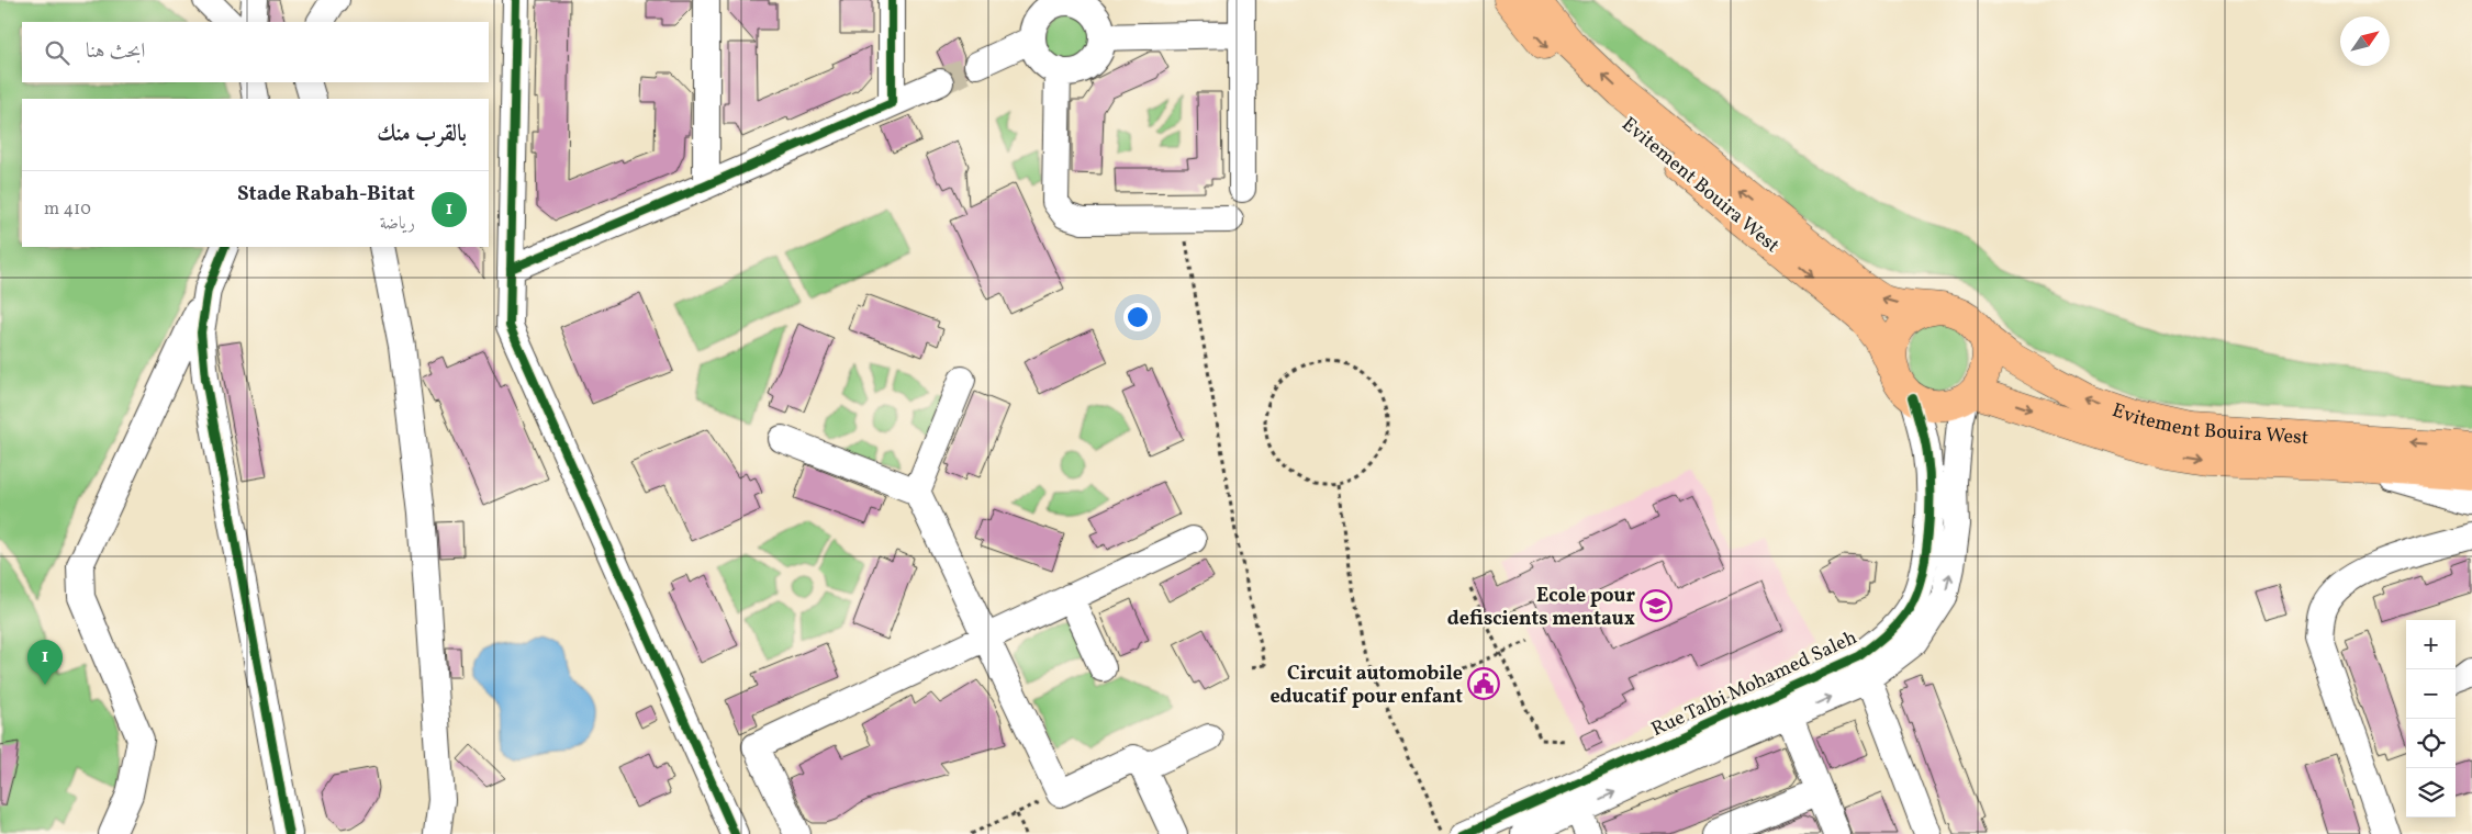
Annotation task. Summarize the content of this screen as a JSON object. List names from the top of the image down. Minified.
{"streets":{"highway":["Evitement Bouira West"],"street":["Rue Talbi Mohamed Saleh"]},"crossings":[["Evitement Bouira West","Rue Talbi Mohamed Saleh"]],"one_way":["Rue Talbi Mohamed Saleh"],"places":{"school or university":["Ecole pour defiscients mentaux"],"public building":["Circuit automobile educatif pour enfant"]},"north":"top right","page":{"search":"ابحث هنا","heading":"بالقرب منك","list":[{"mark":"1","name":"Stade Rabah-Bitat","note":"رياضة","value":"410 m"}],"map_buttons":["+","−"],"pins":"1"}}
